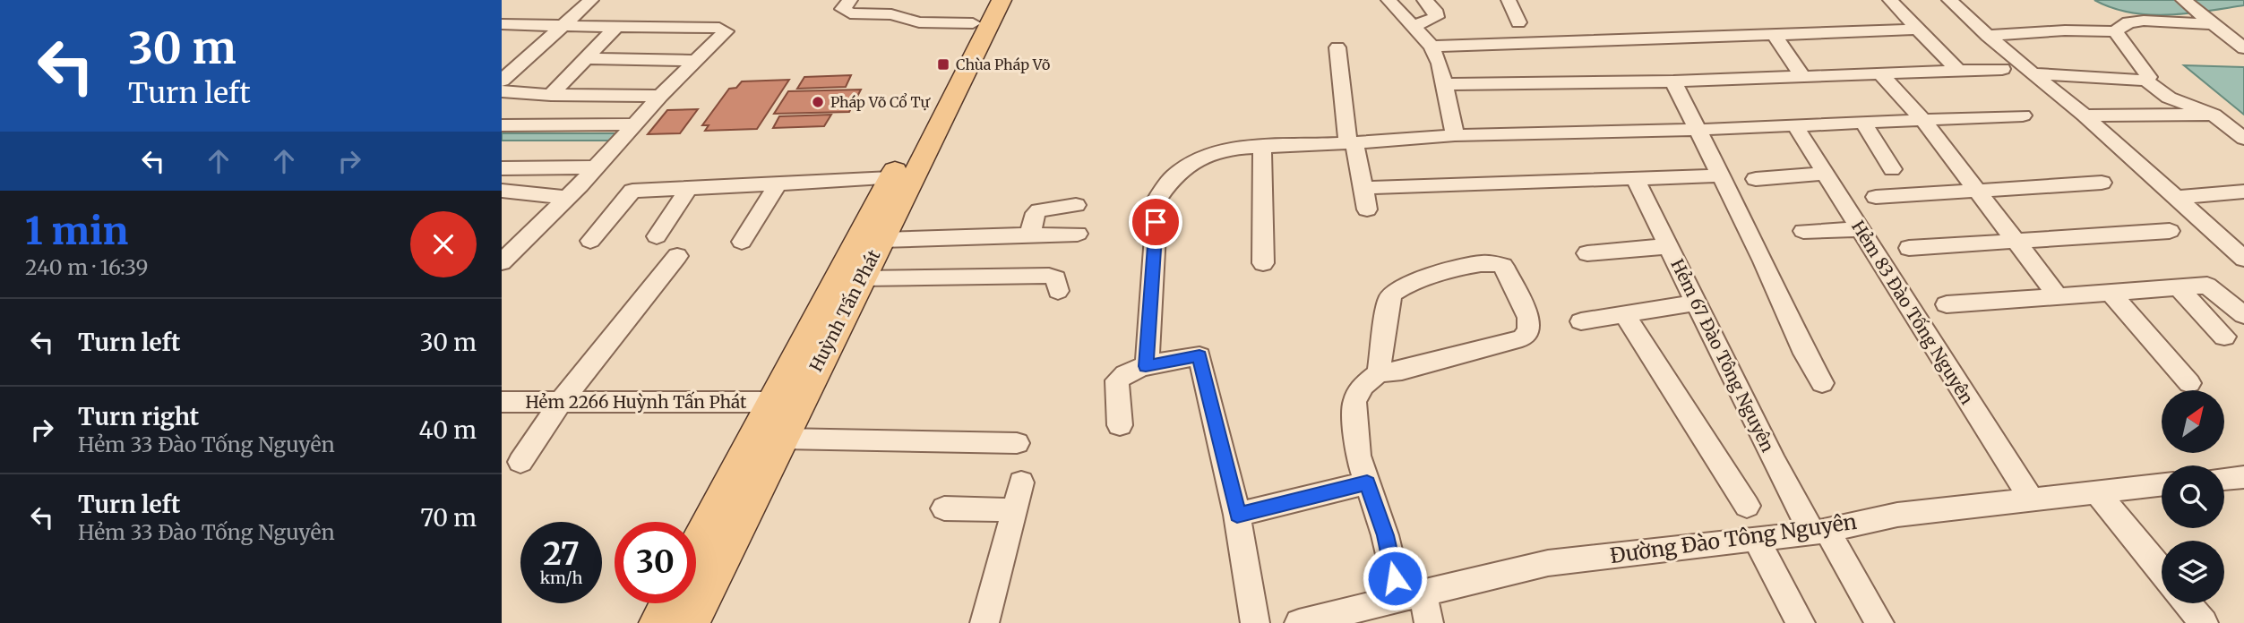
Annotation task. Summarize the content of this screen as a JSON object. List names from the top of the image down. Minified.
{"streets":{"main road":["Huỳnh Tấn Phát"],"street":["Hẻm 83 Đào Tống Nguyên","Hẻm 67 Đào Tông Nguyên","Hẻm 2266 Huỳnh Tấn Phát","Đường Đào Tông Nguyên"]},"crossings":[["Huỳnh Tấn Phát","Hẻm 2266 Huỳnh Tấn Phát"],["Hẻm 83 Đào Tống Nguyên","Đường Đào Tông Nguyên"],["Hẻm 67 Đào Tông Nguyên","Đường Đào Tông Nguyên"]],"places":{"transit":["Chùa Pháp Võ"],"other":["Pháp Võ Cổ Tự"]},"north":"top right","page":{"turn":["30 m","Turn left"],"heading":["1 min","240 m · 16:39"],"list":[{"name":"Turn left","value":"30 m"},{"name":"Turn right","note":"Hẻm 33 Đào Tống Nguyên","value":"40 m"},{"name":"Turn left","note":"Hẻm 33 Đào Tống Nguyên","value":"70 m"}],"speed":"27 km/h","limit":"30"}}
